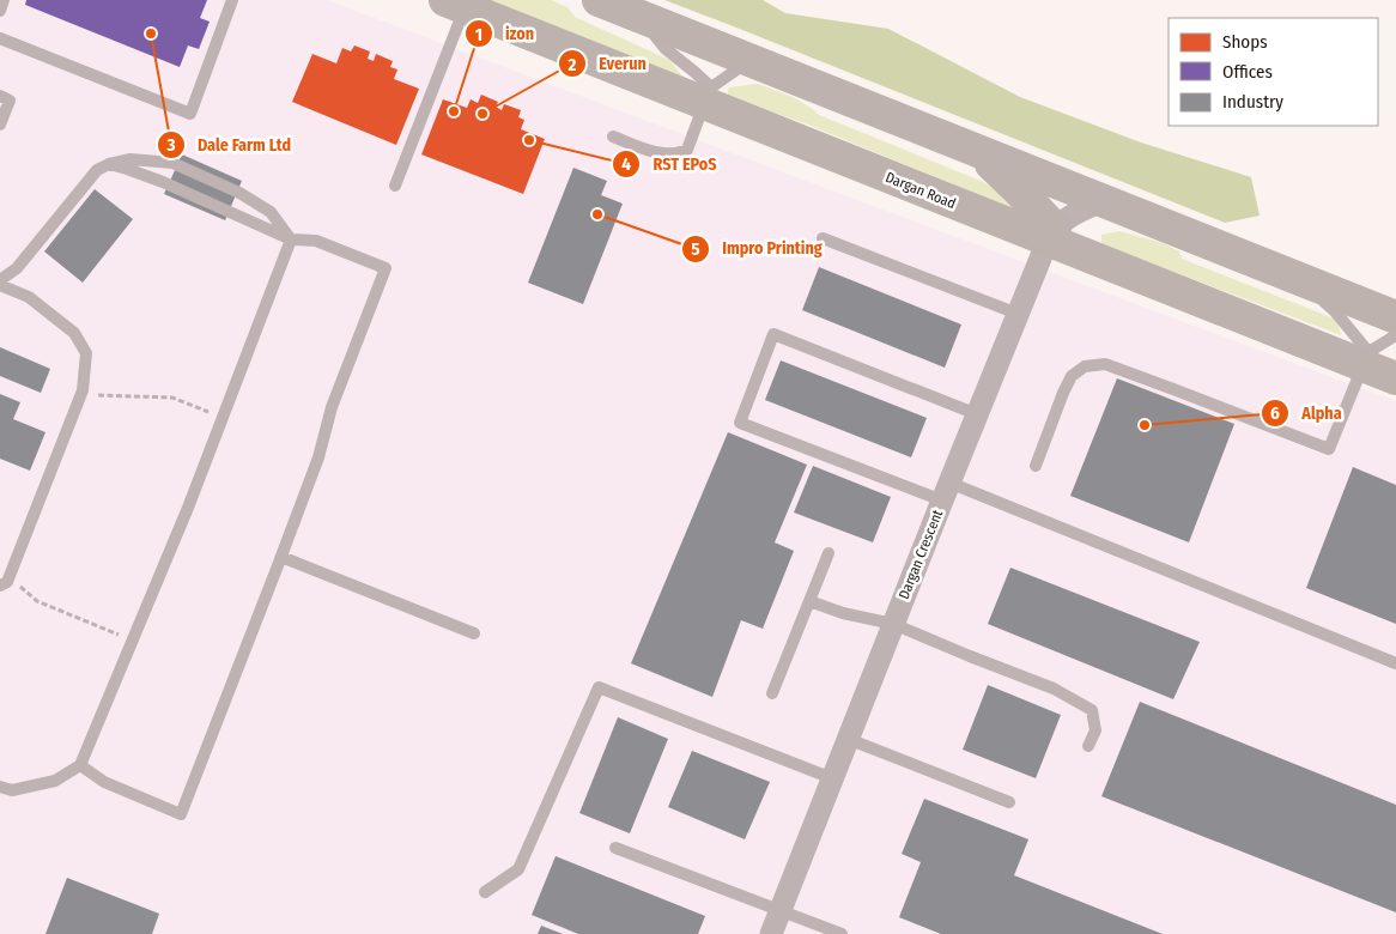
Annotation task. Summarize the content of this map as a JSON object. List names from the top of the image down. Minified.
{"streets":{"street":["Dargan Road","Dargan Crescent"]},"crossings":[["Dargan Road","Dargan Crescent"]],"places":["Dale Farm Ltd","izon","Everun","RST EPoS","Impro Printing","Alpha"],"legend":["Shops","Offices","Industry"]}
